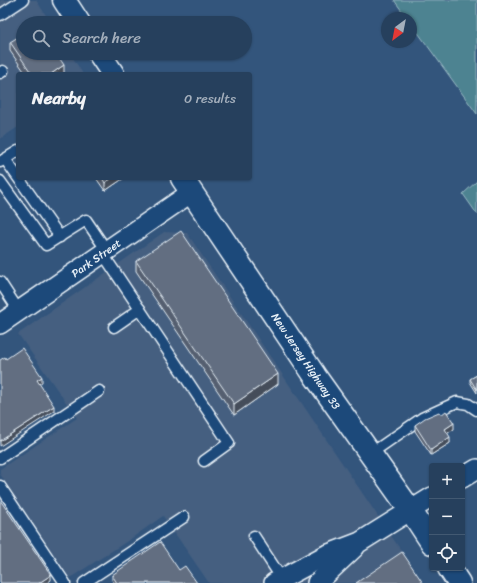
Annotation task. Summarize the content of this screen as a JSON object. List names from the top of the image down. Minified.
{"streets":{"main road":["New Jersey Highway 33"],"street":["Park Street"]},"crossings":[["Park Street","New Jersey Highway 33"]],"north":"bottom left","page":{"search":"Search here","heading":["Nearby","0 results"],"map_buttons":["+","−"]}}
